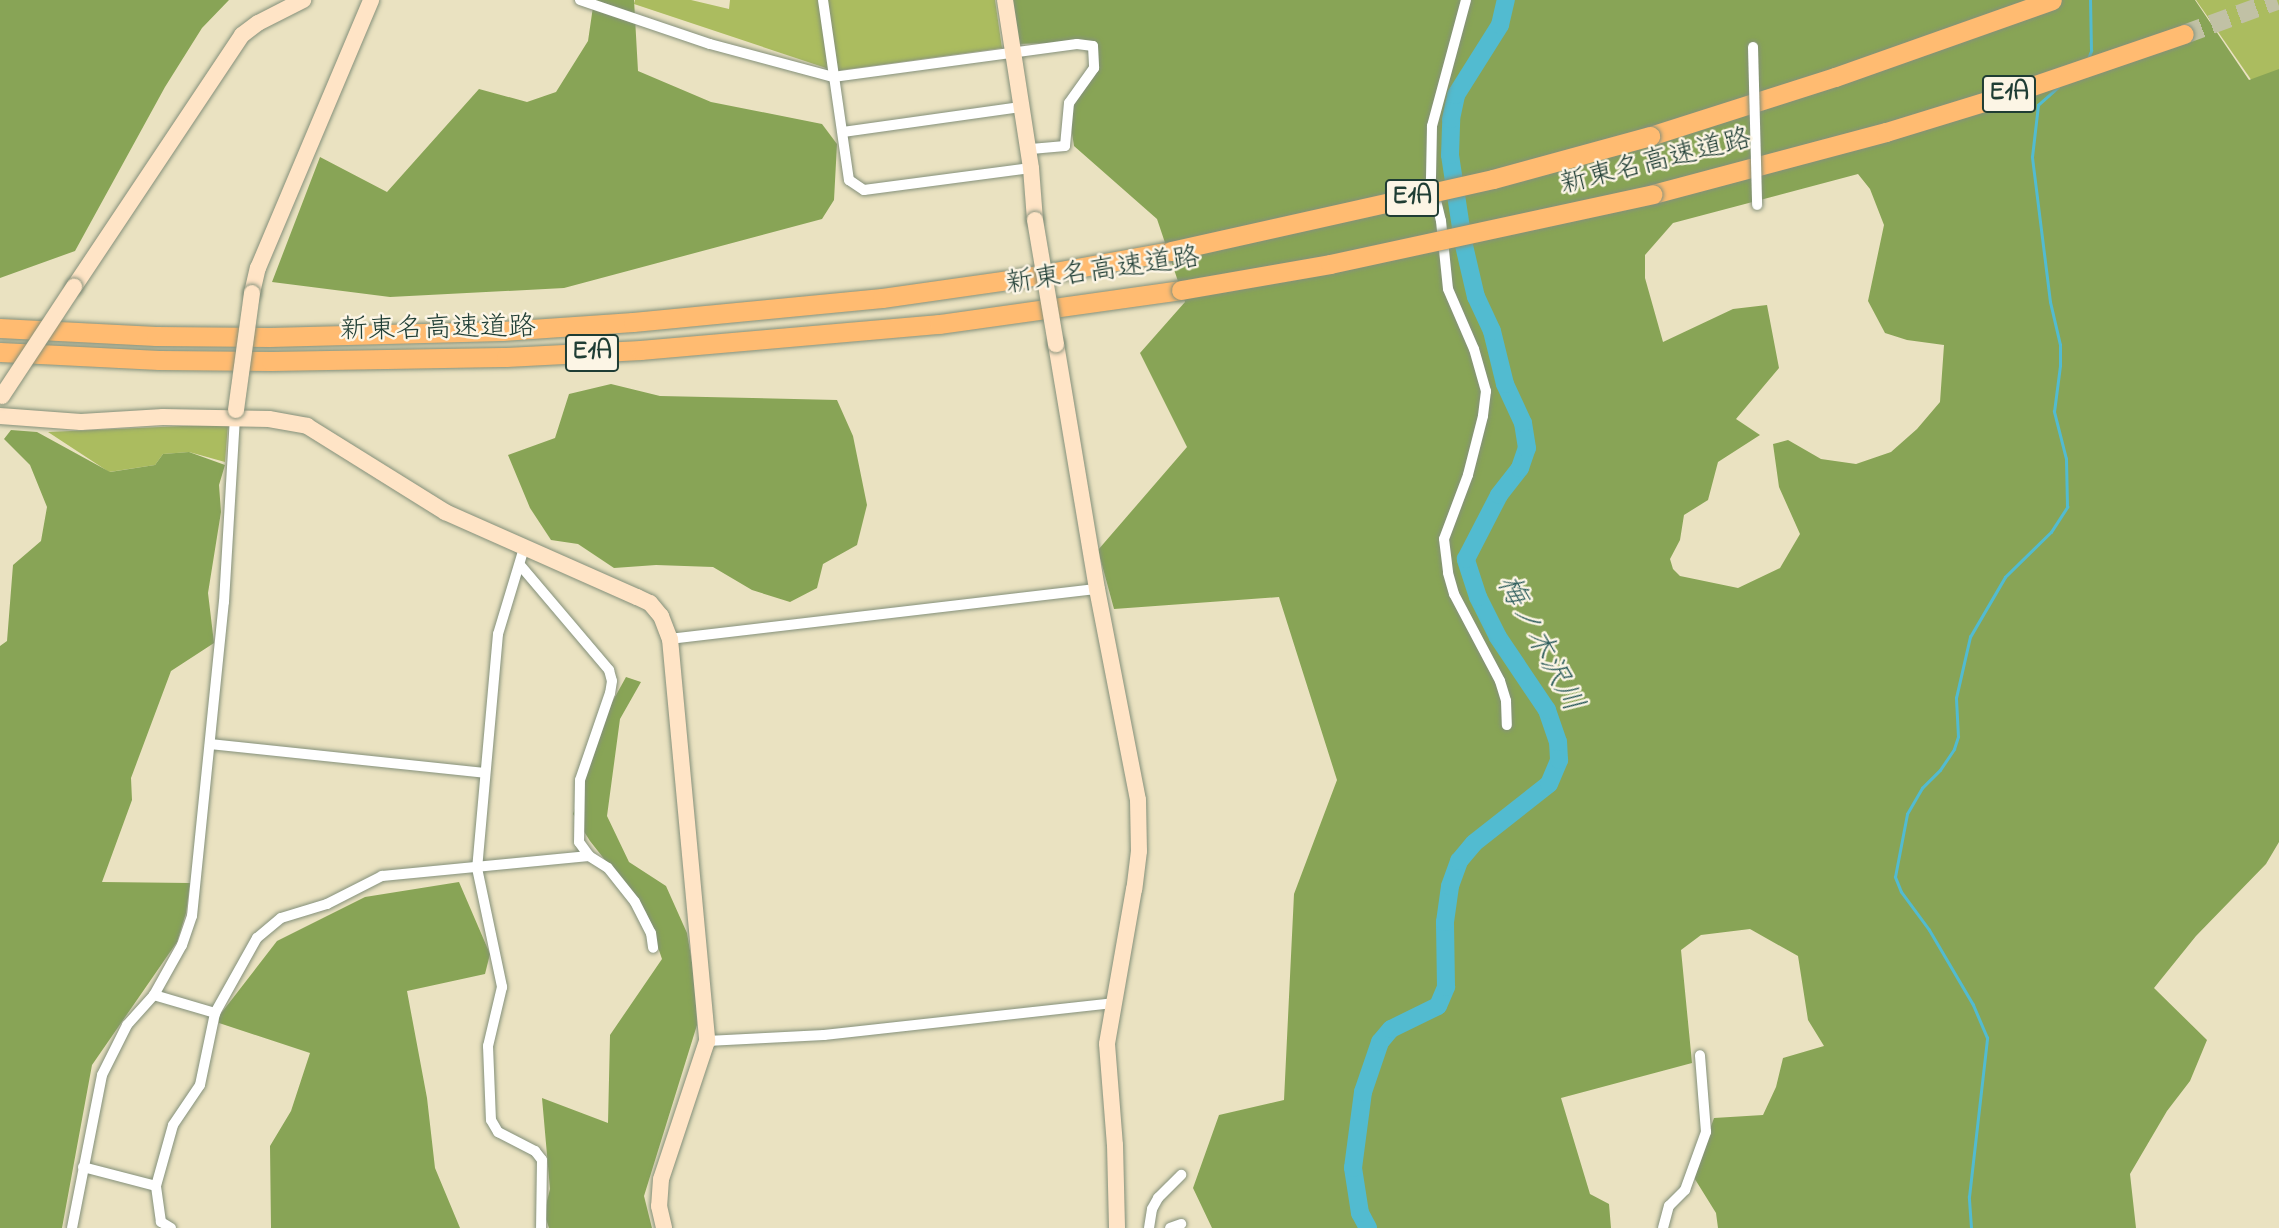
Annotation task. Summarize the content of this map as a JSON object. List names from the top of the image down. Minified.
{"streets":{"highway":["E1A","新東名高速道路"]},"water":["梅ノ木沢川"]}
